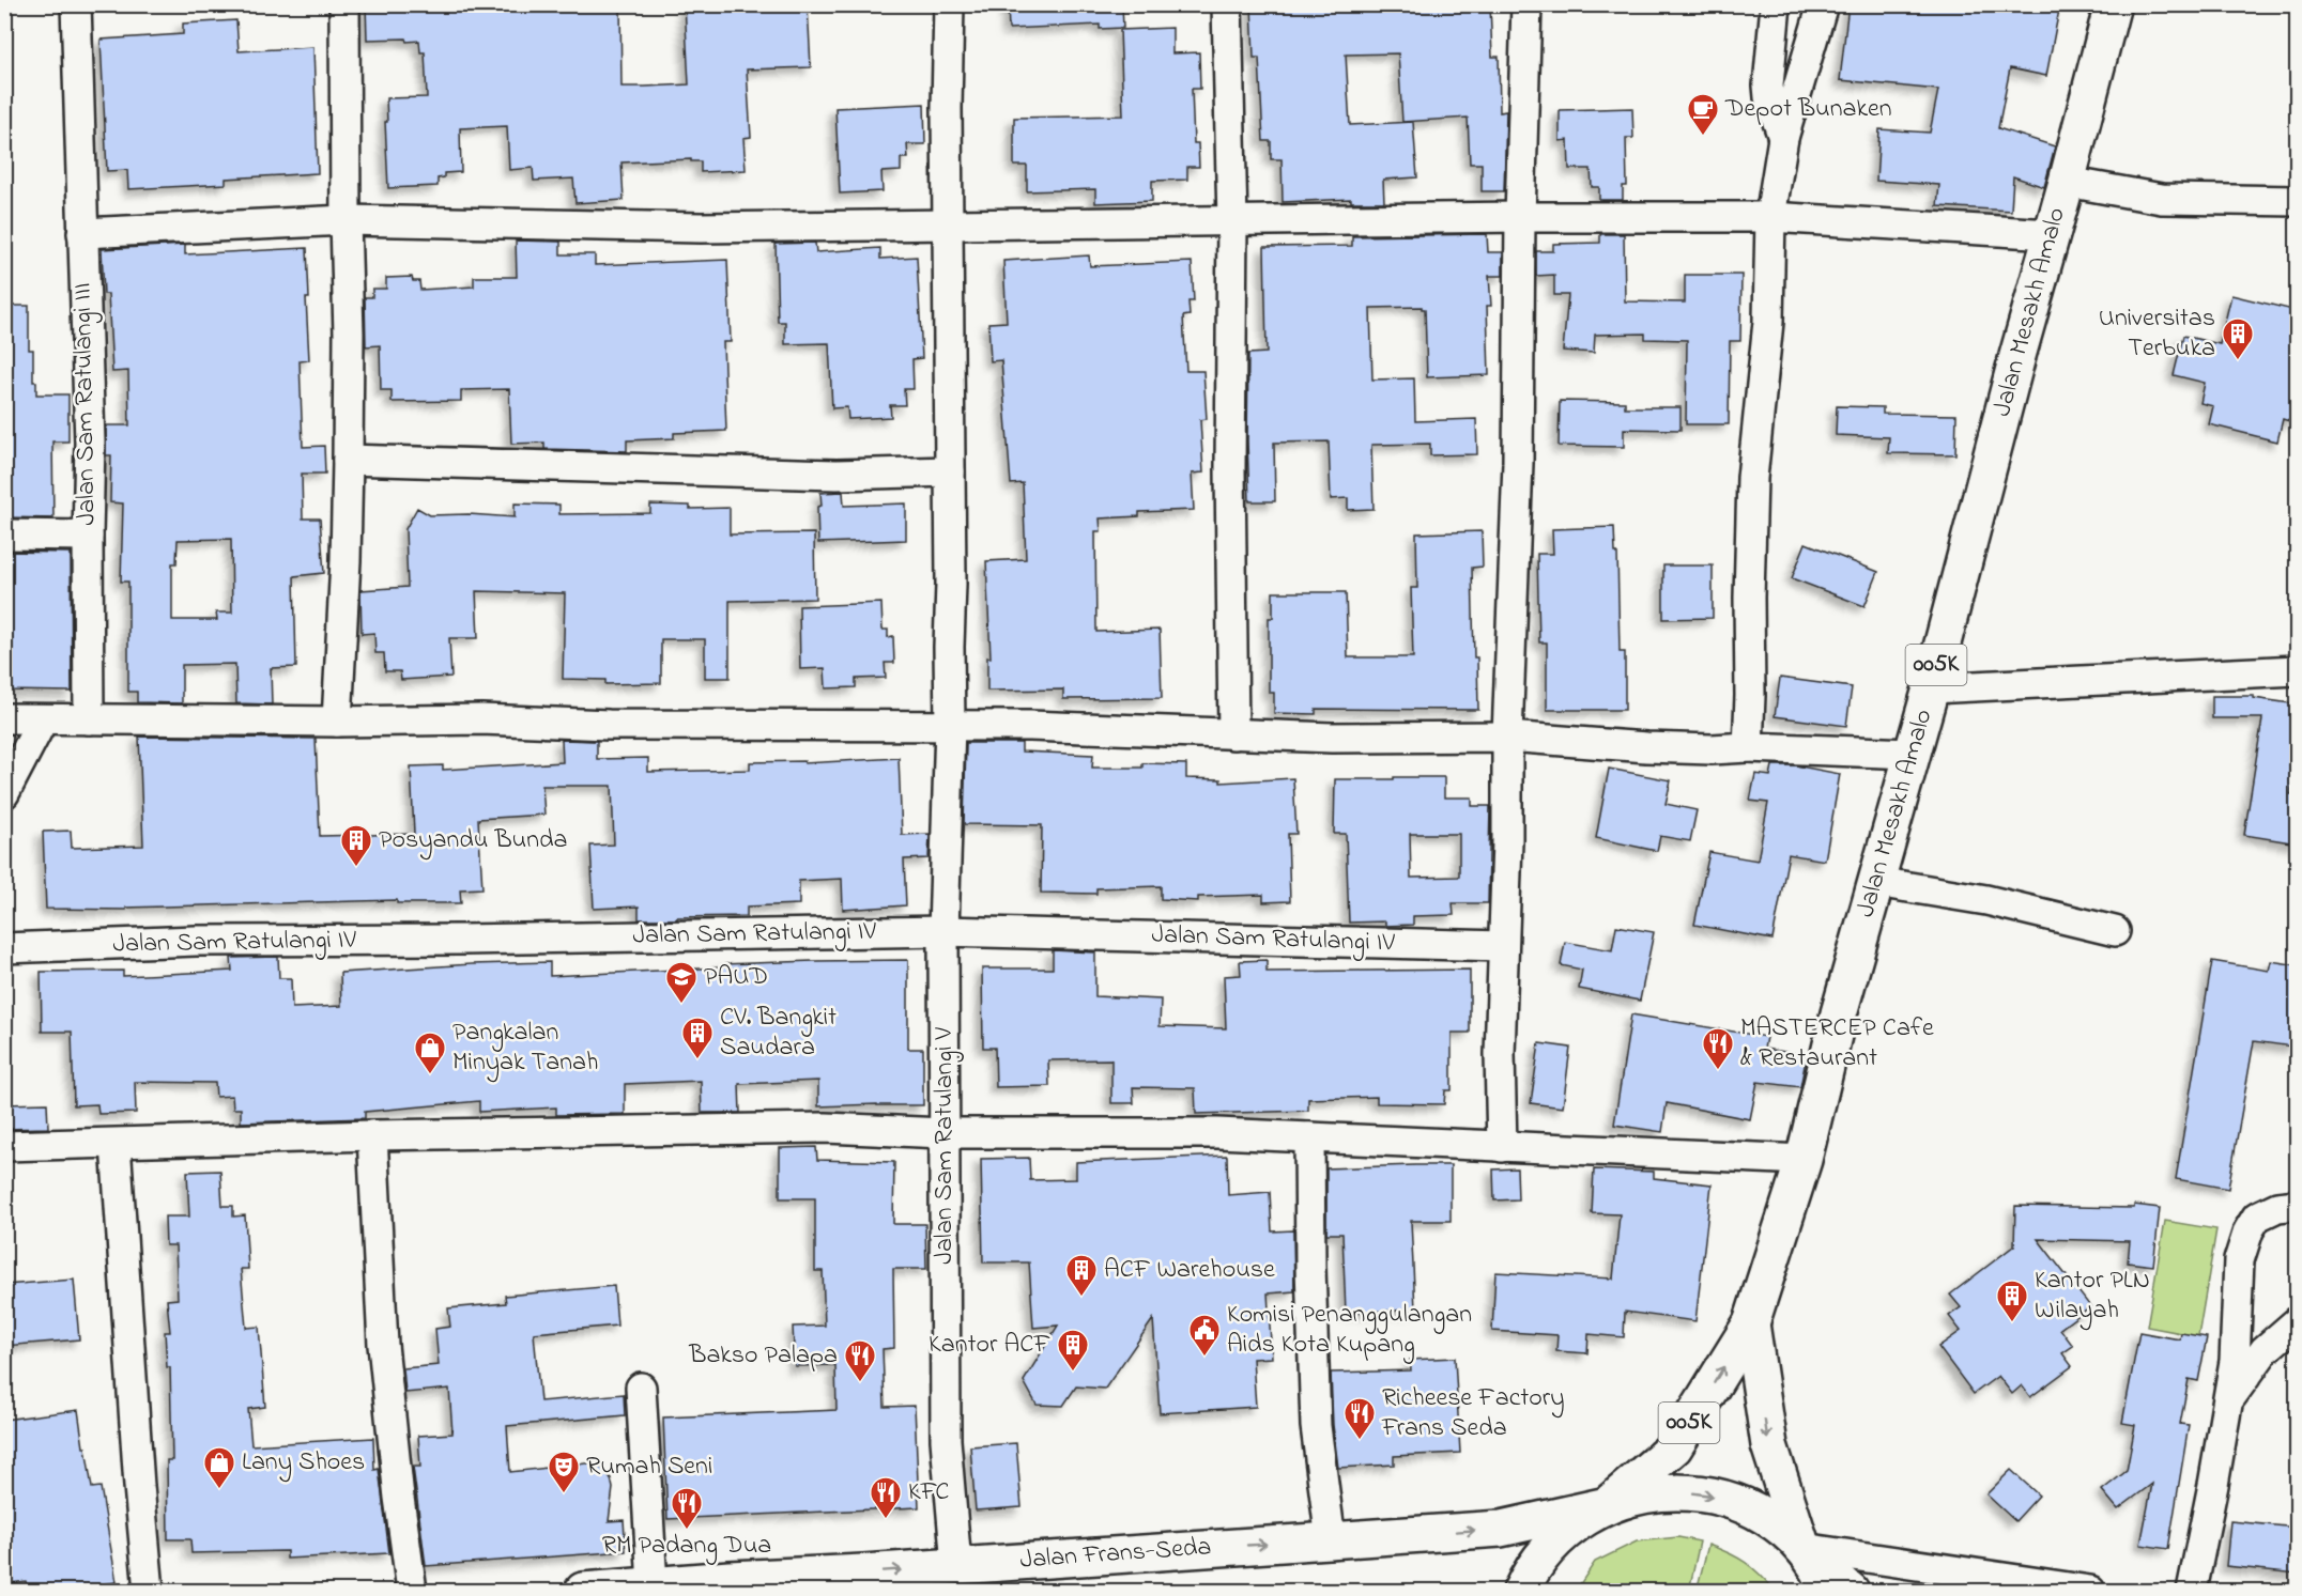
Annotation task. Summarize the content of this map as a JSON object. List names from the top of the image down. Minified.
{"streets":{"main road":["Jalan Mesakh Amalo","005K","Jalan Frans-Seda"],"street":["Jalan Sam Ratulangi III","Jalan Sam Ratulangi IV","Jalan Sam Ratulangi V"]},"crossings":[["Jalan Mesakh Amalo","Jalan Frans-Seda"],["Jalan Sam Ratulangi IV","Jalan Sam Ratulangi V"],["Jalan Sam Ratulangi V","Jalan Frans-Seda"]],"one_way":["Jalan Frans-Seda"],"places":{"cafe":["Depot Bunaken"],"building":["Universitas Terbuka","Posyandu Bunda","CV. Bangkit Saudara","ACF Warehouse","Kantor PLN Wilayah","Kantor ACF"],"school or university":["PAUD"],"restaurant":["MASTERCEP Cafe & Restaurant","Bakso Palapa","Richeese Factory Frans Seda","KFC","RM Padang Dua"],"shop":["Pangkalan Minyak Tanah","Lany Shoes"],"public building":["Komisi Penanggulangan Aids Kota Kupang"],"theatre":["Rumah Seni"]}}
